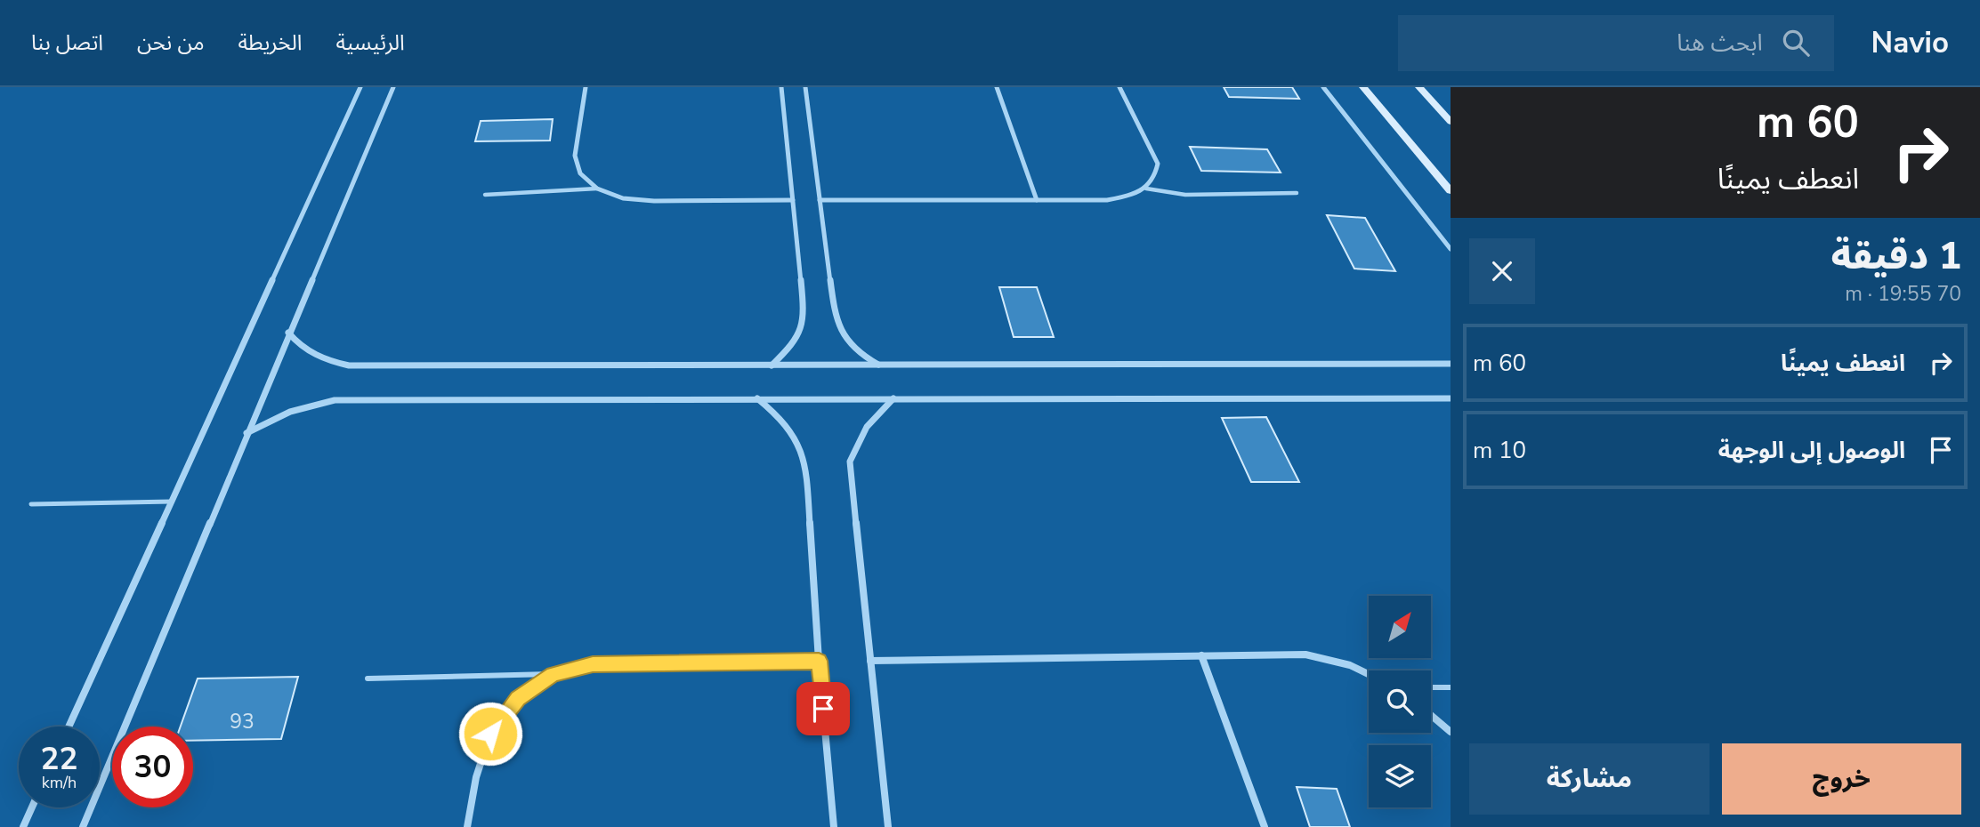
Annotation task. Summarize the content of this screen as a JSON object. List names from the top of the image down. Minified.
{"house_numbers":["93"],"north":"top right","page":{"header":"Navio","search":"ابحث هنا","nav":["الرئيسية","الخريطة","من نحن","اتصل بنا"],"turn":["60 m","انعطف يمينًا"],"heading":["1 دقيقة","70 m · 19:55"],"list":[{"name":"انعطف يمينًا","value":"60 m"},{"name":"الوصول إلى الوجهة","value":"10 m"}],"speed":"22 km/h","limit":"30","buttons":["خروج","مشاركة"]}}
